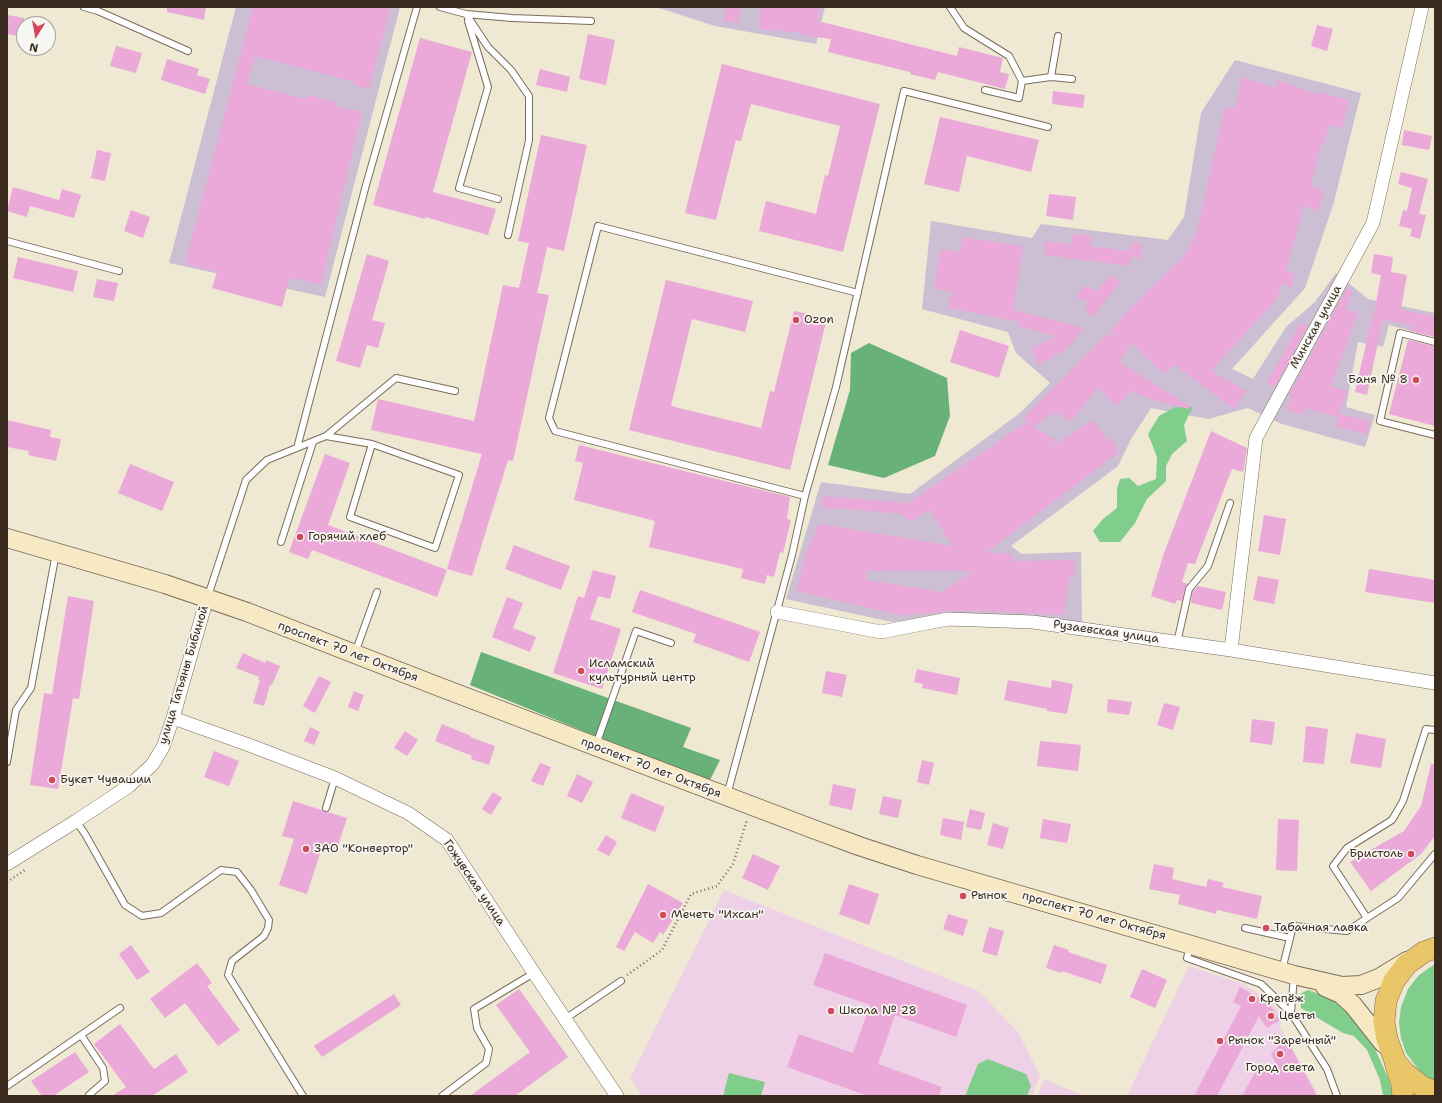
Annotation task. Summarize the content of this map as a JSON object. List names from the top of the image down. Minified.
{"streets":{"main road":["проспект 70 лет Октября"],"street":["Минская улица","Рузаевская улица","улица Татьяны Бибиной","Гожувская улица"]},"crossings":[["Минская улица","Рузаевская улица"],["проспект 70 лет Октября","улица Татьяны Бибиной"],["улица Татьяны Бибиной","Гожувская улица"]],"places":["Ozon","Баня № 8","Горячий хлеб","Исламский культурный центр","Букет Чувашии","ЗАО \"Конвертор\"","Бристоль","Рынок","Мечеть \"Ихсан\"","Табачная лавка","Крепёж","Школа № 28","Цветы","Рынок \"Заречный\"","Город света"],"north":"bottom"}
